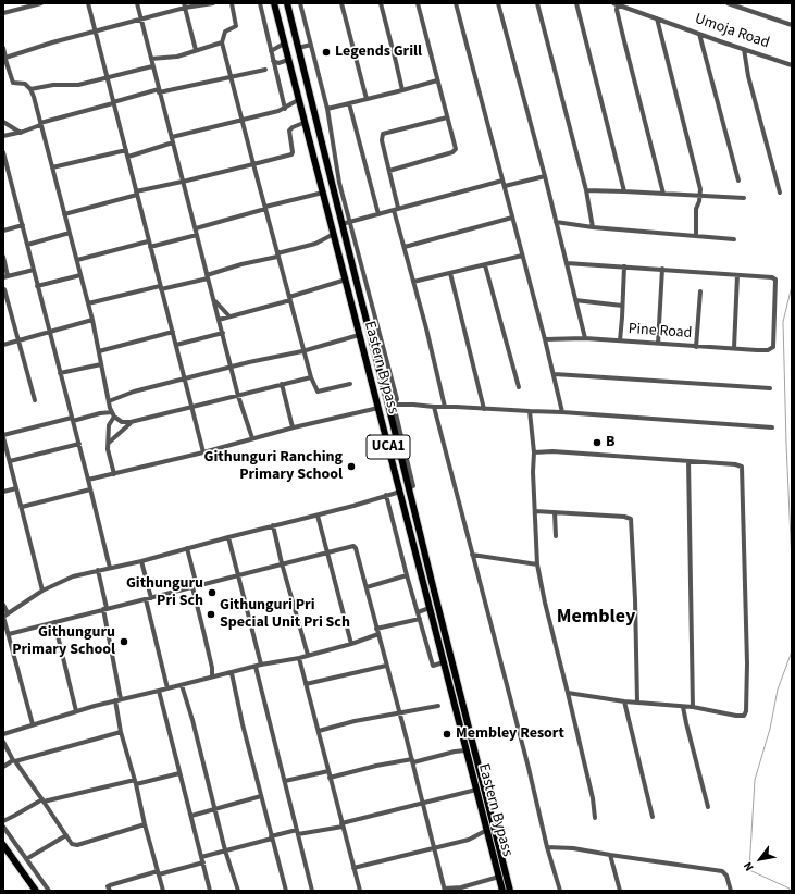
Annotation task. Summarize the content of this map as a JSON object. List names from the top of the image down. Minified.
{"streets":{"main road":["Eastern Bypass","UCA1"],"street":["Umoja Road","Pine Road"]},"districts":["Membley"],"places":["Legends Grill","B","Githunguri Ranching Primary School","Githunguru Pri Sch","Githunguri Pri Special Unit Pri Sch","Githunguru Primary School","Membley Resort"],"north":"bottom left"}
